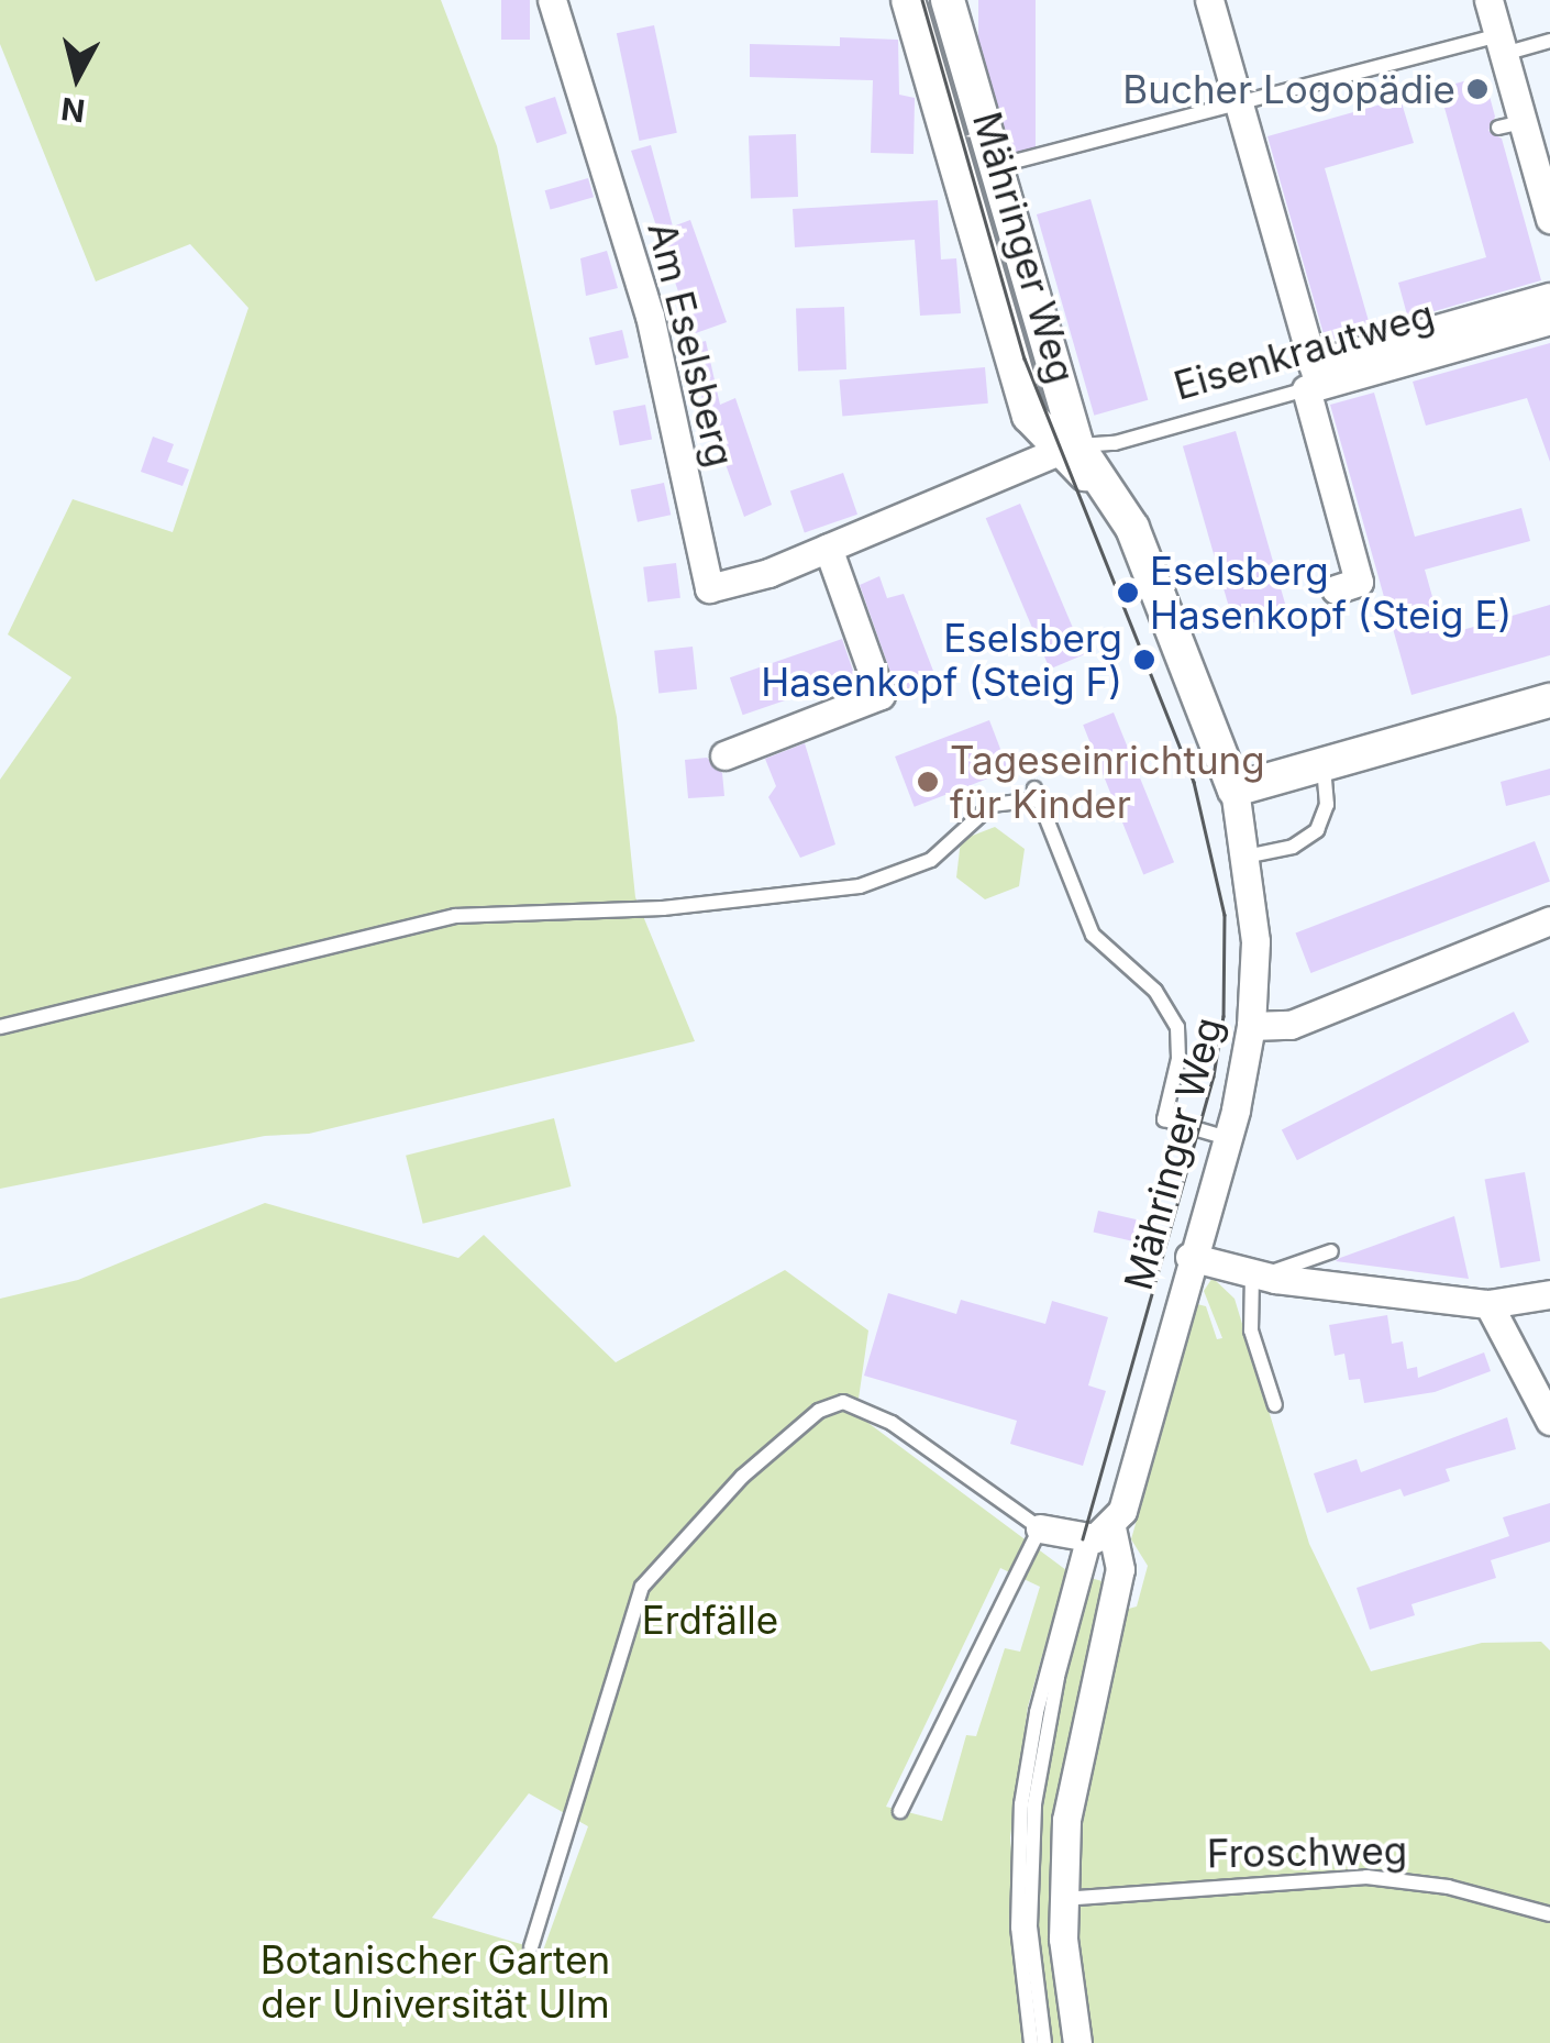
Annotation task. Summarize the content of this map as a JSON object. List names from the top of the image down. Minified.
{"streets":{"street":["Mähringer Weg","Am Eselsberg","Eisenkrautweg"],"lane":["Froschweg"]},"crossings":[["Mähringer Weg","Am Eselsberg"],["Mähringer Weg","Eisenkrautweg"],["Am Eselsberg","Eisenkrautweg"]],"parks":["Erdfälle","Botanischer Garten der Universität Ulm"],"places":["Bucher Logopädie","Eselsberg Hasenkopf (Steig E)","Eselsberg Hasenkopf (Steig F)","Tageseinrichtung für Kinder"],"north":"bottom"}
